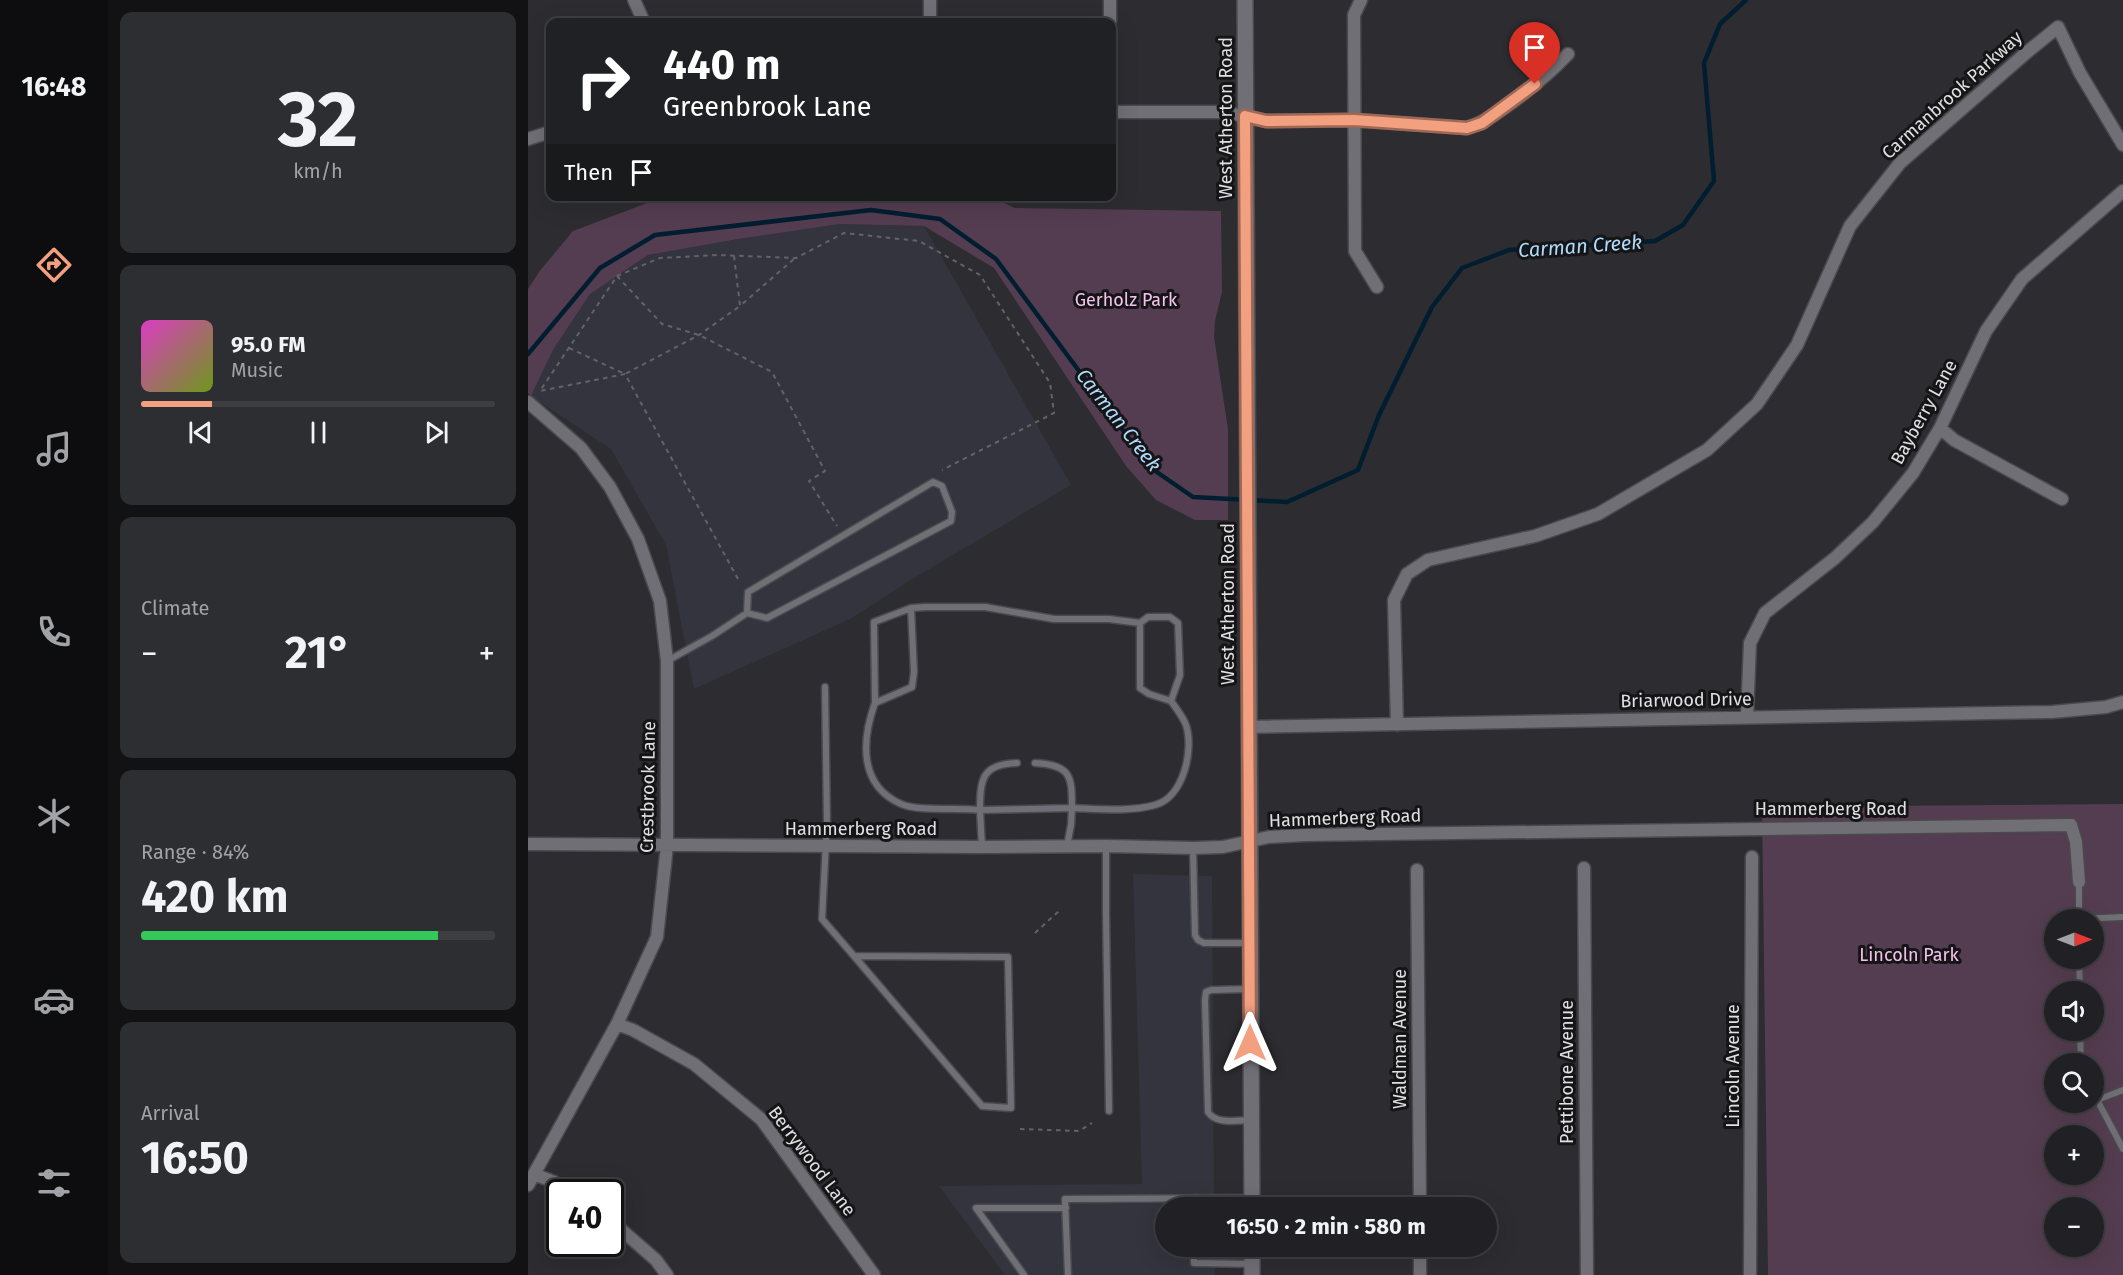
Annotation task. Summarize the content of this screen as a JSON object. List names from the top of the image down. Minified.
{"streets":{"street":["Carmanbrook Parkway","West Atherton Road","Bayberry Lane","Briarwood Drive","Crestbrook Lane","Hammerberg Road","Waldman Avenue","Lincoln Avenue","Pettibone Avenue","Berrywood Lane"]},"crossings":[["Carmanbrook Parkway","Briarwood Drive"],["West Atherton Road","Briarwood Drive"],["West Atherton Road","Hammerberg Road"],["Bayberry Lane","Briarwood Drive"],["Crestbrook Lane","Hammerberg Road"],["Crestbrook Lane","Berrywood Lane"]],"water":["Carman Creek"],"parks":["Gerholz Park","Lincoln Park"],"north":"right","page":{"tabs":"16:48","tile":[["32","km/h"],"Climate",["Range · 84%","420 km"],["Arrival","16:50"]],"turn":["440 m","Greenbrook Lane"],"then":"Then","song":["95.0 FM","Music"],"heat":["−","21°","+"],"map_buttons":["+","−"],"limit":"40","trip":"16:50 · 2 min · 580 m"}}
